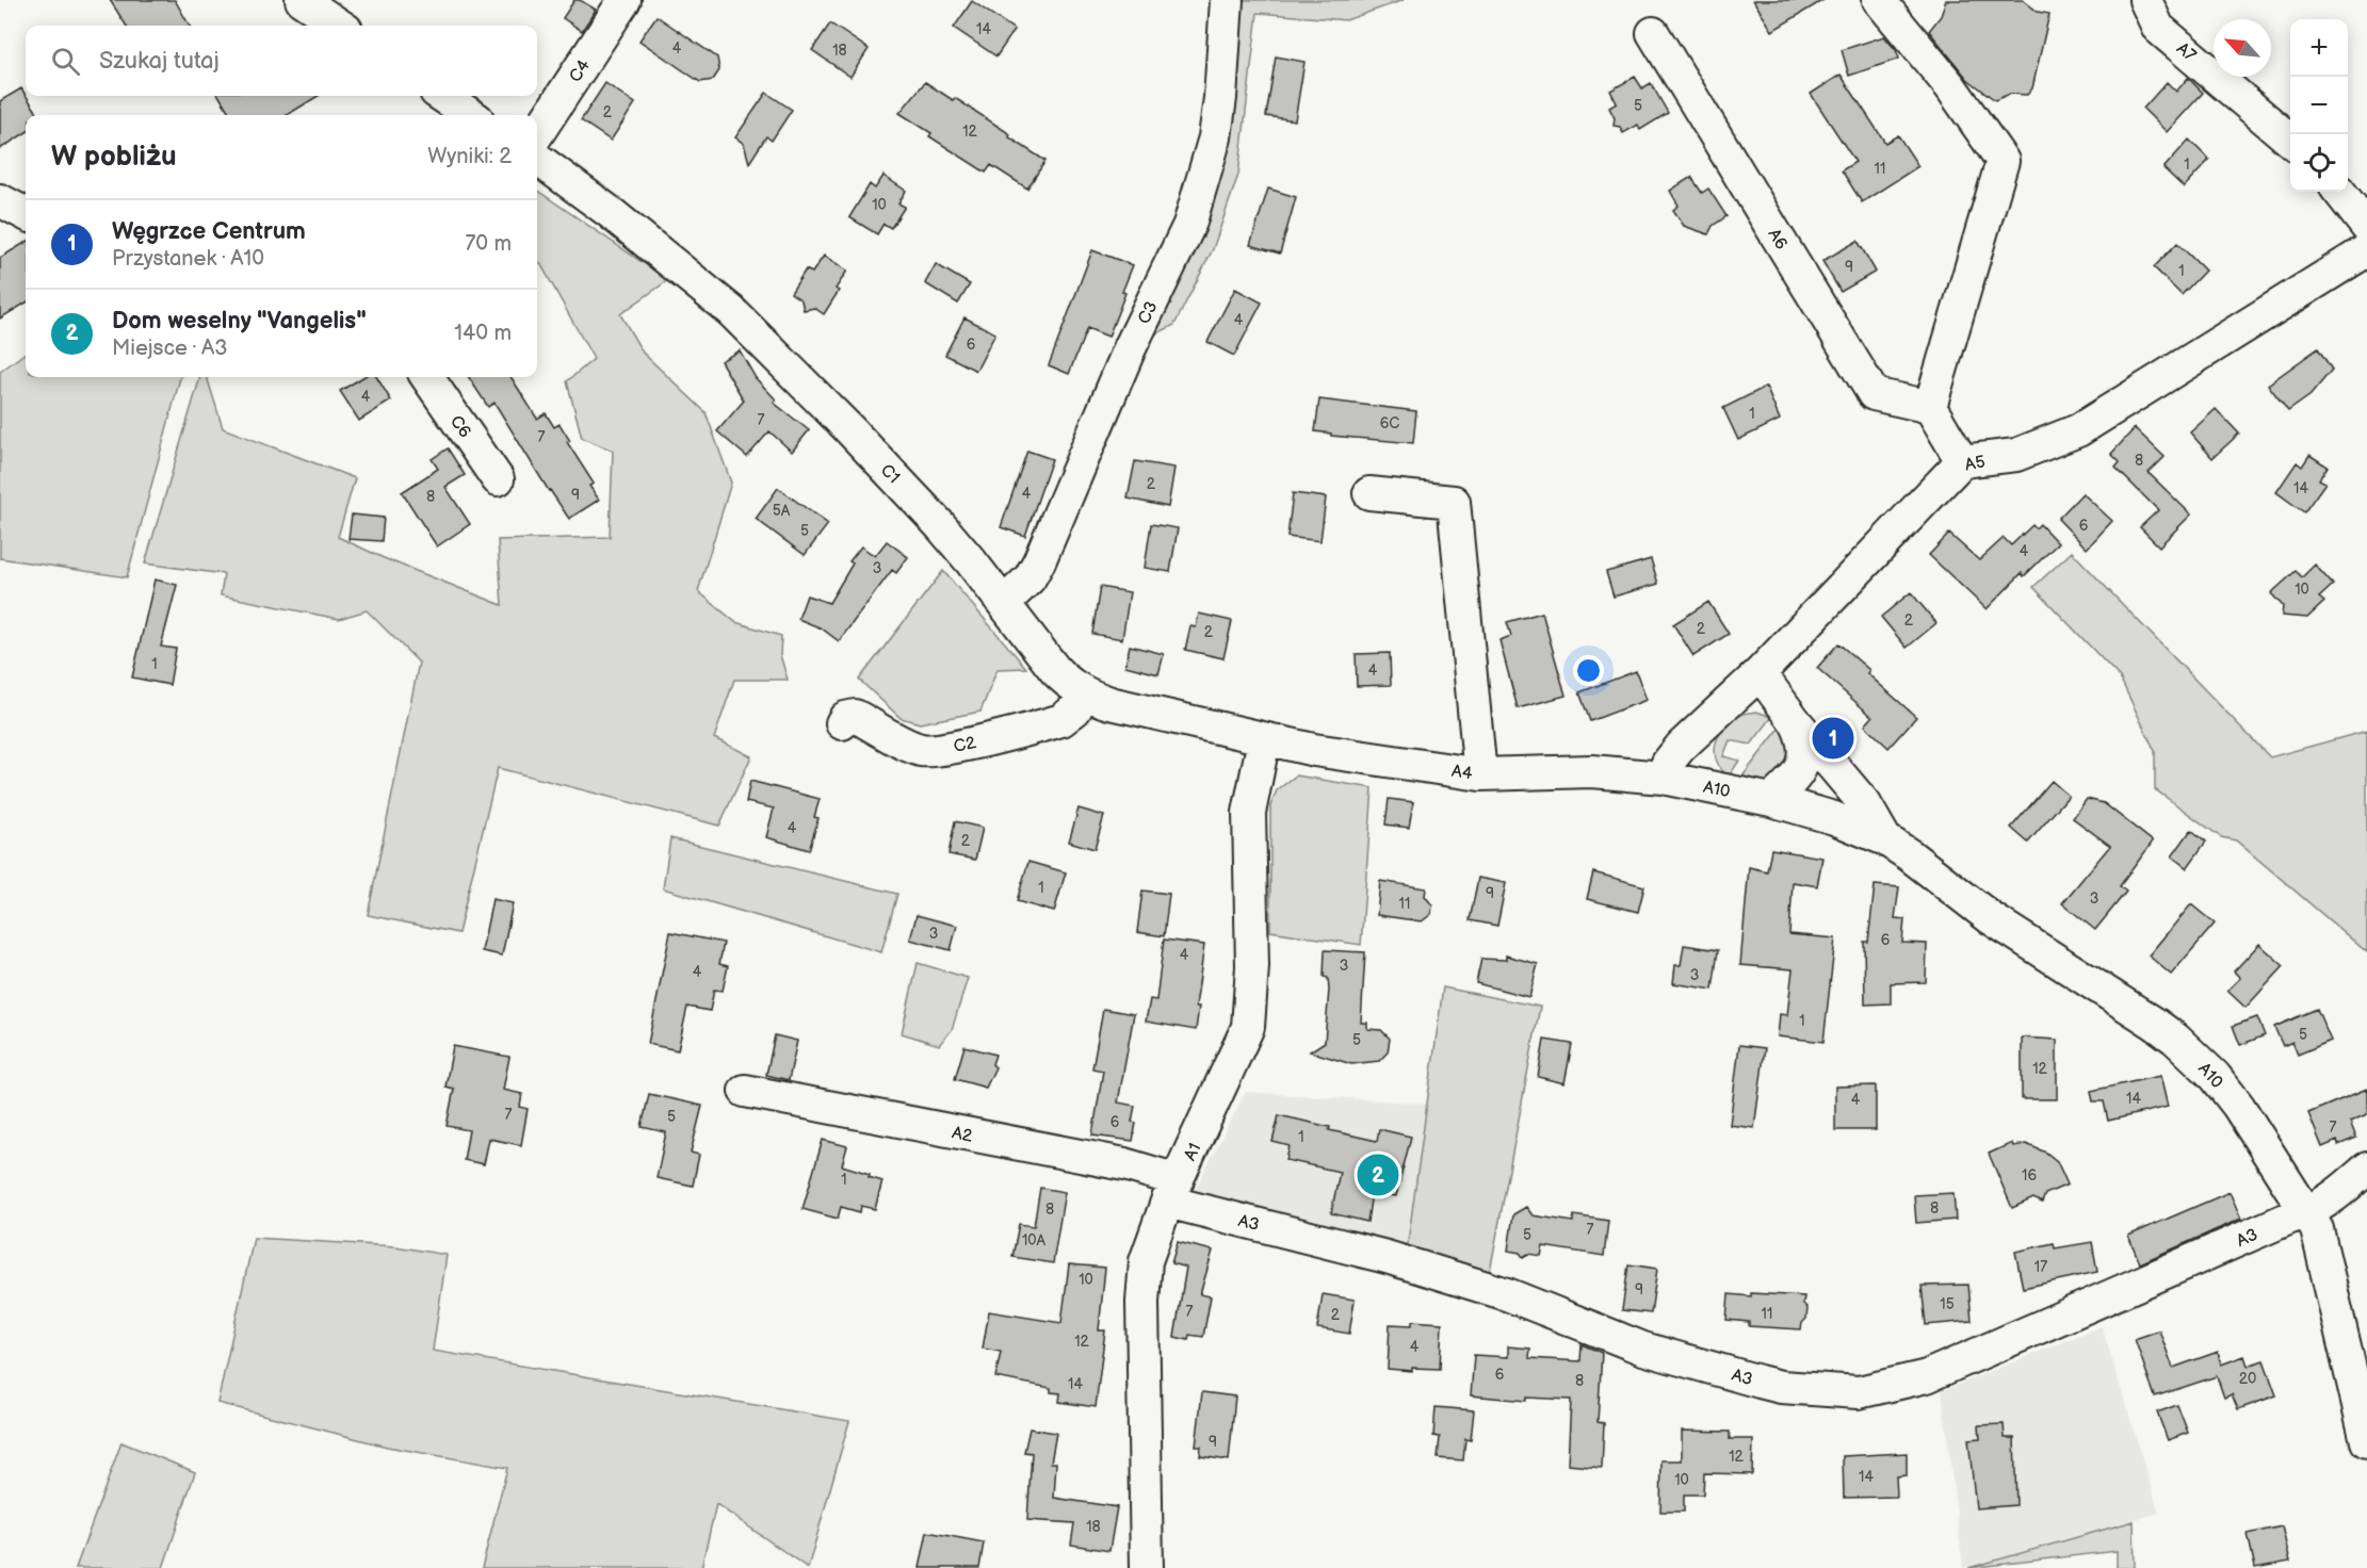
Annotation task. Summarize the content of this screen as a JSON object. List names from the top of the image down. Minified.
{"streets":{"street":["A7","C4","A6","C3","C6","A5","C1","C2","A4","A10","A2","A1","A3"]},"crossings":[["C3","C1"],["A5","A4"],["A5","A10"],["C1","C2"],["C1","A4"],["C1","A1"],["A4","A10"],["A4","A1"],["A10","A3"],["A2","A1"],["A2","A3"],["A1","A3"]],"house_numbers":["14","4","18","5","2","12","1","11","10","9","1","4","6","4","1","7","6C","7","8","2","14","4","9","8","5A","6","5","4","3","10","2","2","2","1","4","4","2","1","9","3","11","3","6","4","3","4","3","1","5","5","12","14","4","7","5","6","7","1","16","1","8","8","7","5","10A","17","10","9","15","7","11","2","12","4","6","20","8","14","9","12","14","10","18"],"north":"top left","page":{"map_buttons":["+","−"],"search":"Szukaj tutaj","heading":["W pobliżu","Wyniki: 2"],"list":[{"mark":"1","name":"Węgrzce Centrum","note":"Przystanek · A10","value":"70 m"},{"mark":"2","name":"Dom weselny \"Vangelis\"","note":"Miejsce · A3","value":"140 m"}],"pins":["1","2"]}}
